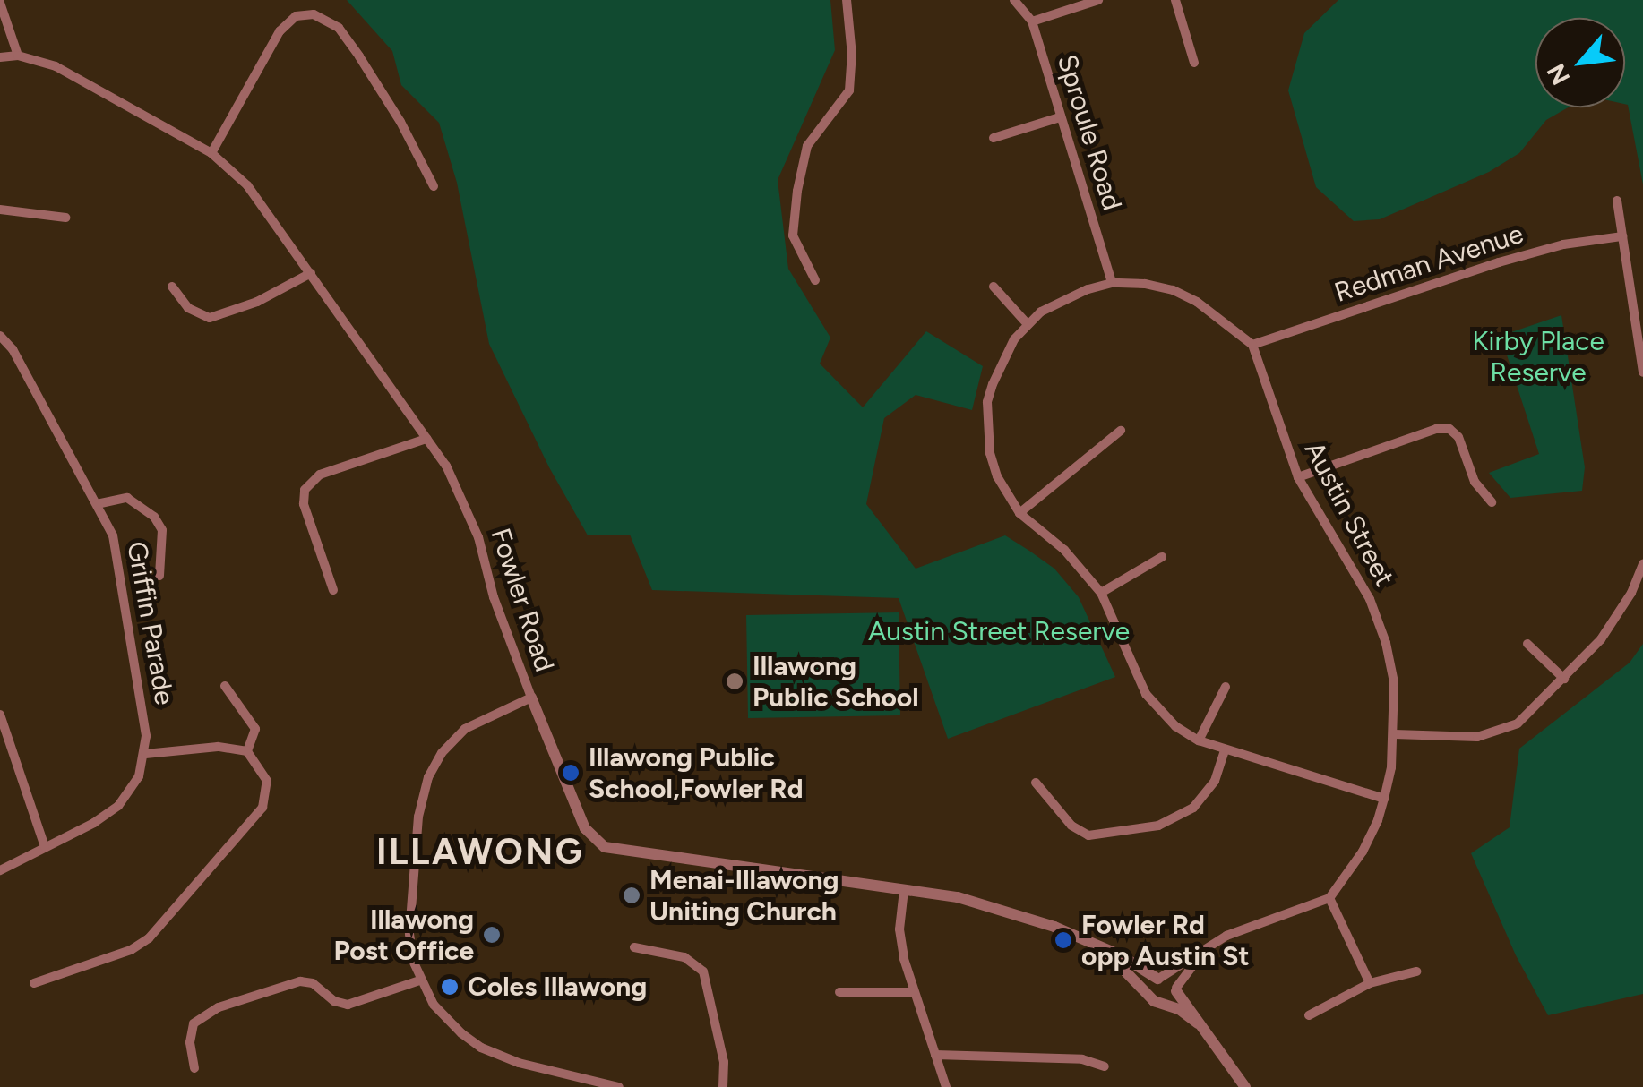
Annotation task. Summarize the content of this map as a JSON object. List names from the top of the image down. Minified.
{"streets":{"street":["Sproule Road","Redman Avenue","Austin Street","Fowler Road","Griffin Parade"]},"crossings":[["Sproule Road","Austin Street"],["Redman Avenue","Austin Street"]],"districts":["ILLAWONG"],"parks":["Kirby Place Reserve","Austin Street Reserve"],"places":["Illawong Public School","Illawong Public School,Fowler Rd","Menai-Illawong Uniting Church","Illawong Post Office","Fowler Rd opp Austin St","Coles Illawong"],"north":"bottom left"}
